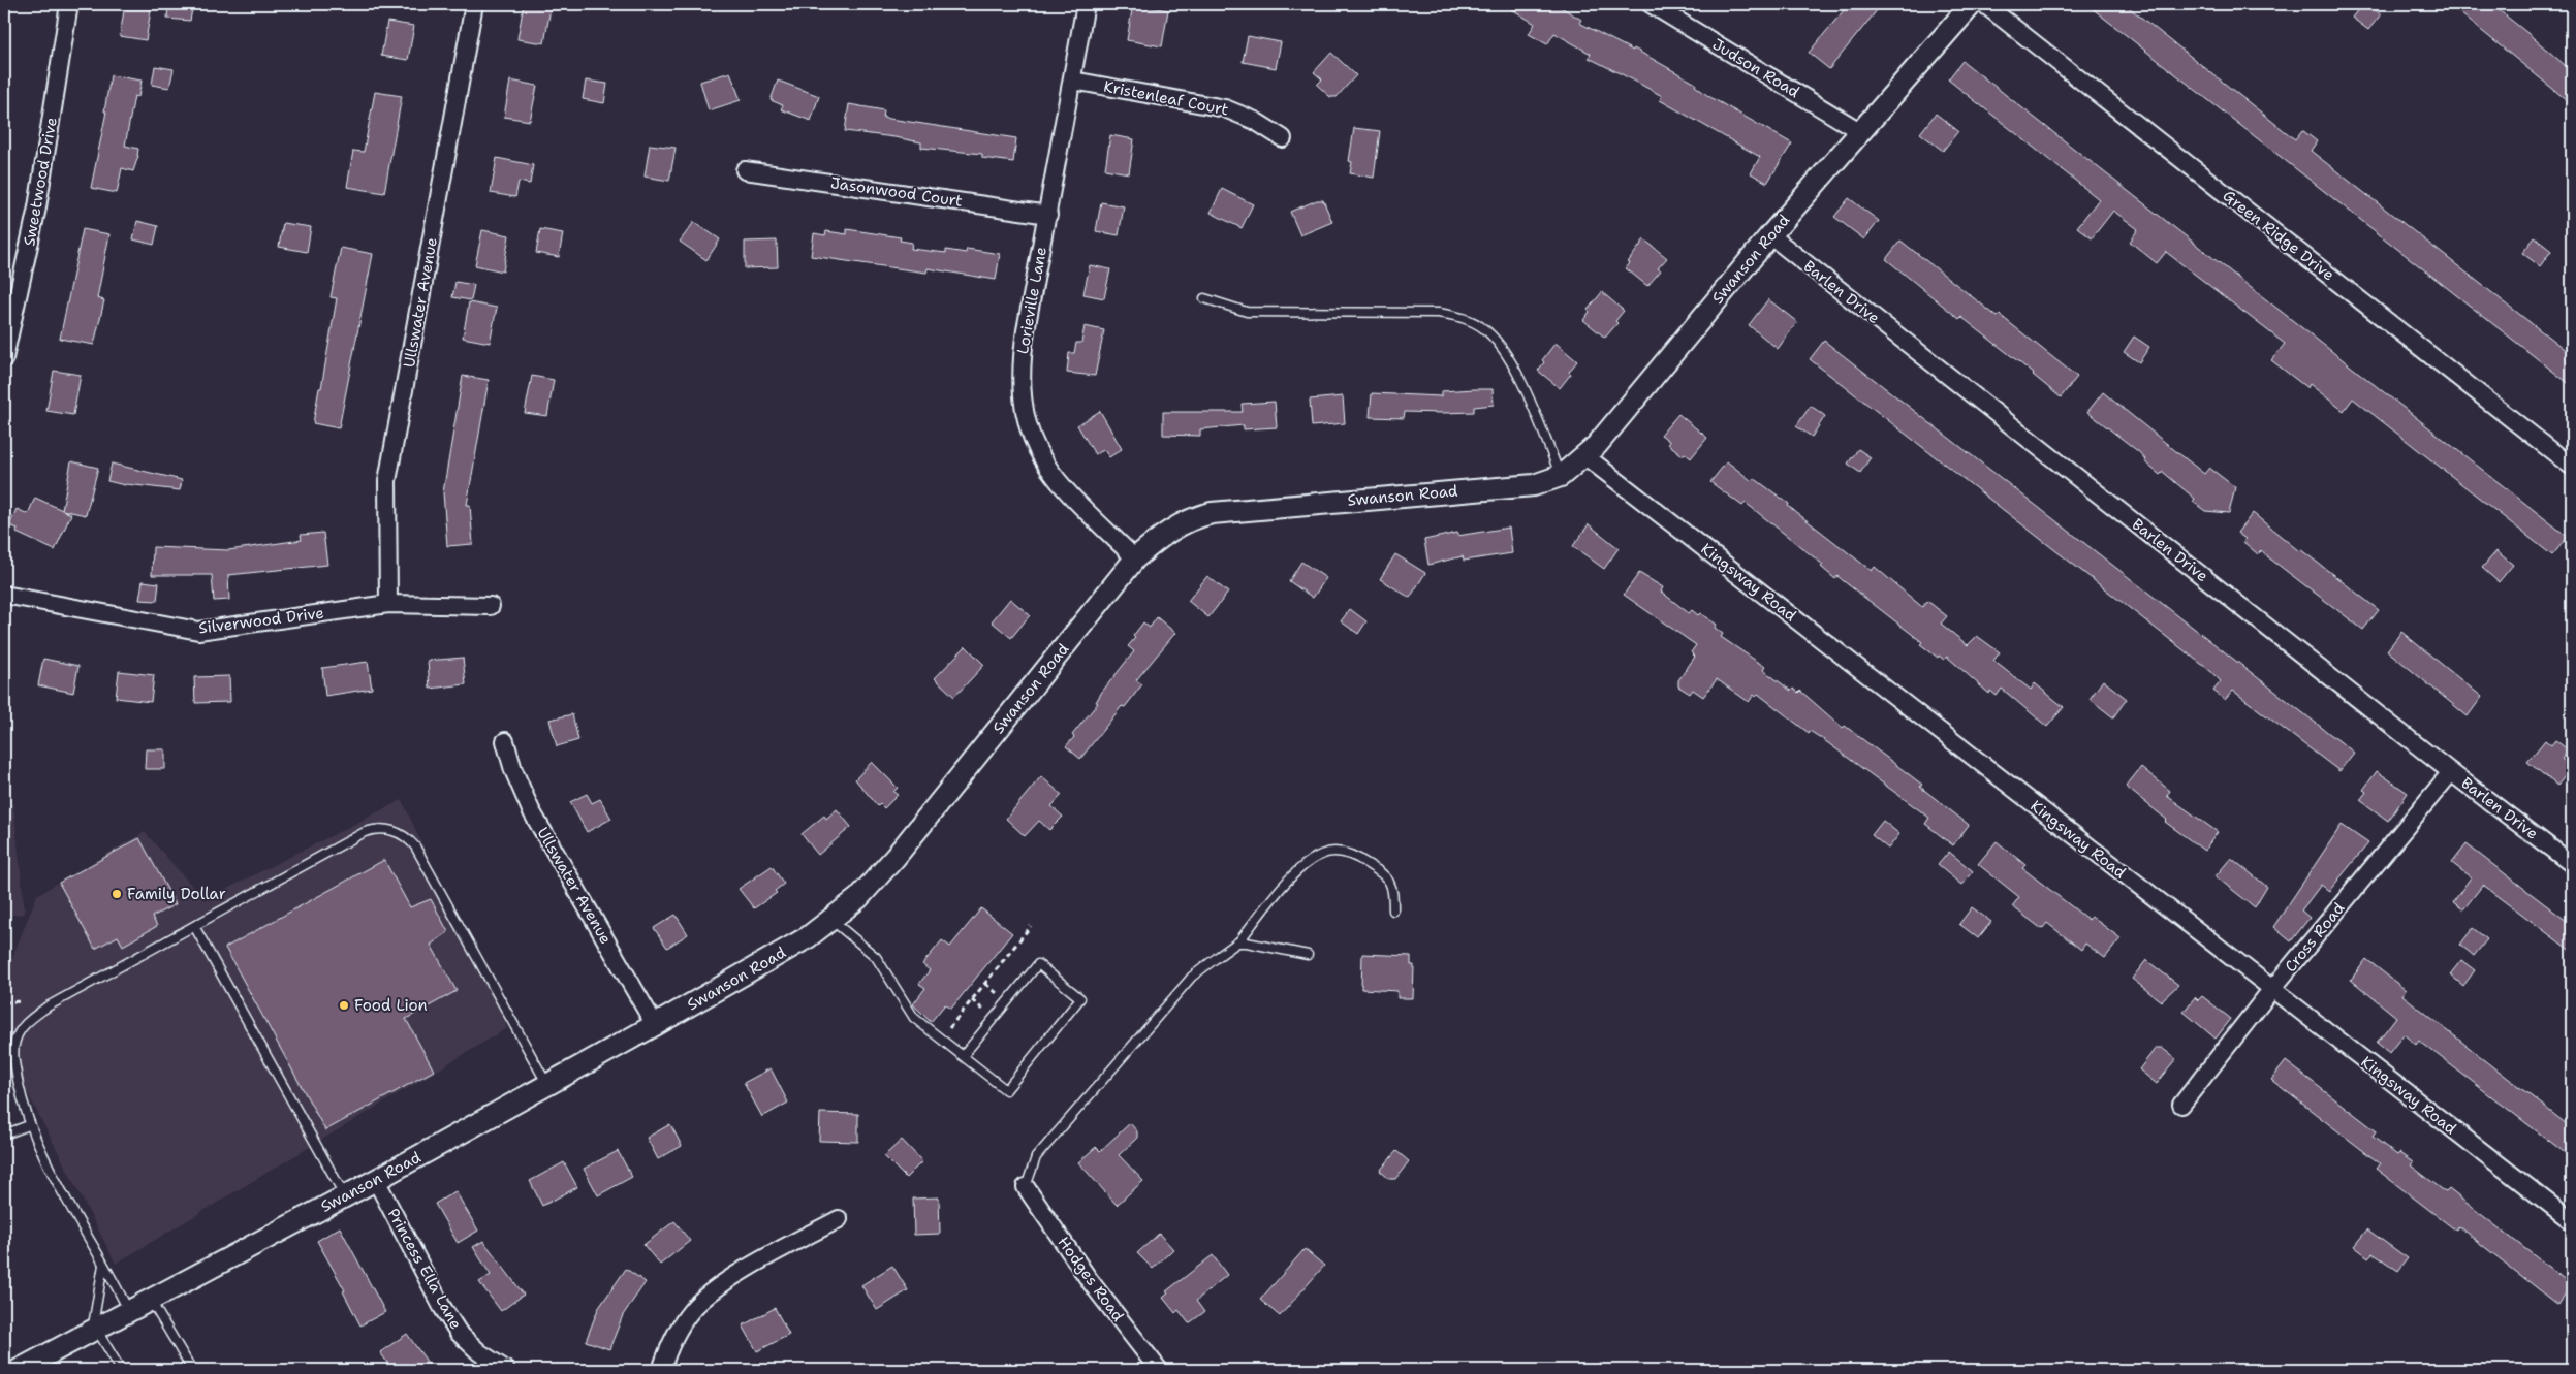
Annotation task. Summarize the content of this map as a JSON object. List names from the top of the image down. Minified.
{"streets":{"street":["Judson Road","Kristenleaf Court","Sweetwood Drive","Jasonwood Court","Green Ridge Drive","Swanson Road","Barlen Drive","Lorieville Lane","Ullswater Avenue","Kingsway Road","Silverwood Drive","Cross Road","Princess Ella Lane","Hodges Road"]},"crossings":[["Judson Road","Swanson Road"],["Kristenleaf Court","Lorieville Lane"],["Jasonwood Court","Lorieville Lane"],["Swanson Road","Barlen Drive"],["Swanson Road","Lorieville Lane"],["Swanson Road","Ullswater Avenue"],["Swanson Road","Kingsway Road"],["Swanson Road","Princess Ella Lane"],["Barlen Drive","Cross Road"],["Ullswater Avenue","Silverwood Drive"],["Kingsway Road","Cross Road"]],"places":["Family Dollar","Food Lion"]}
